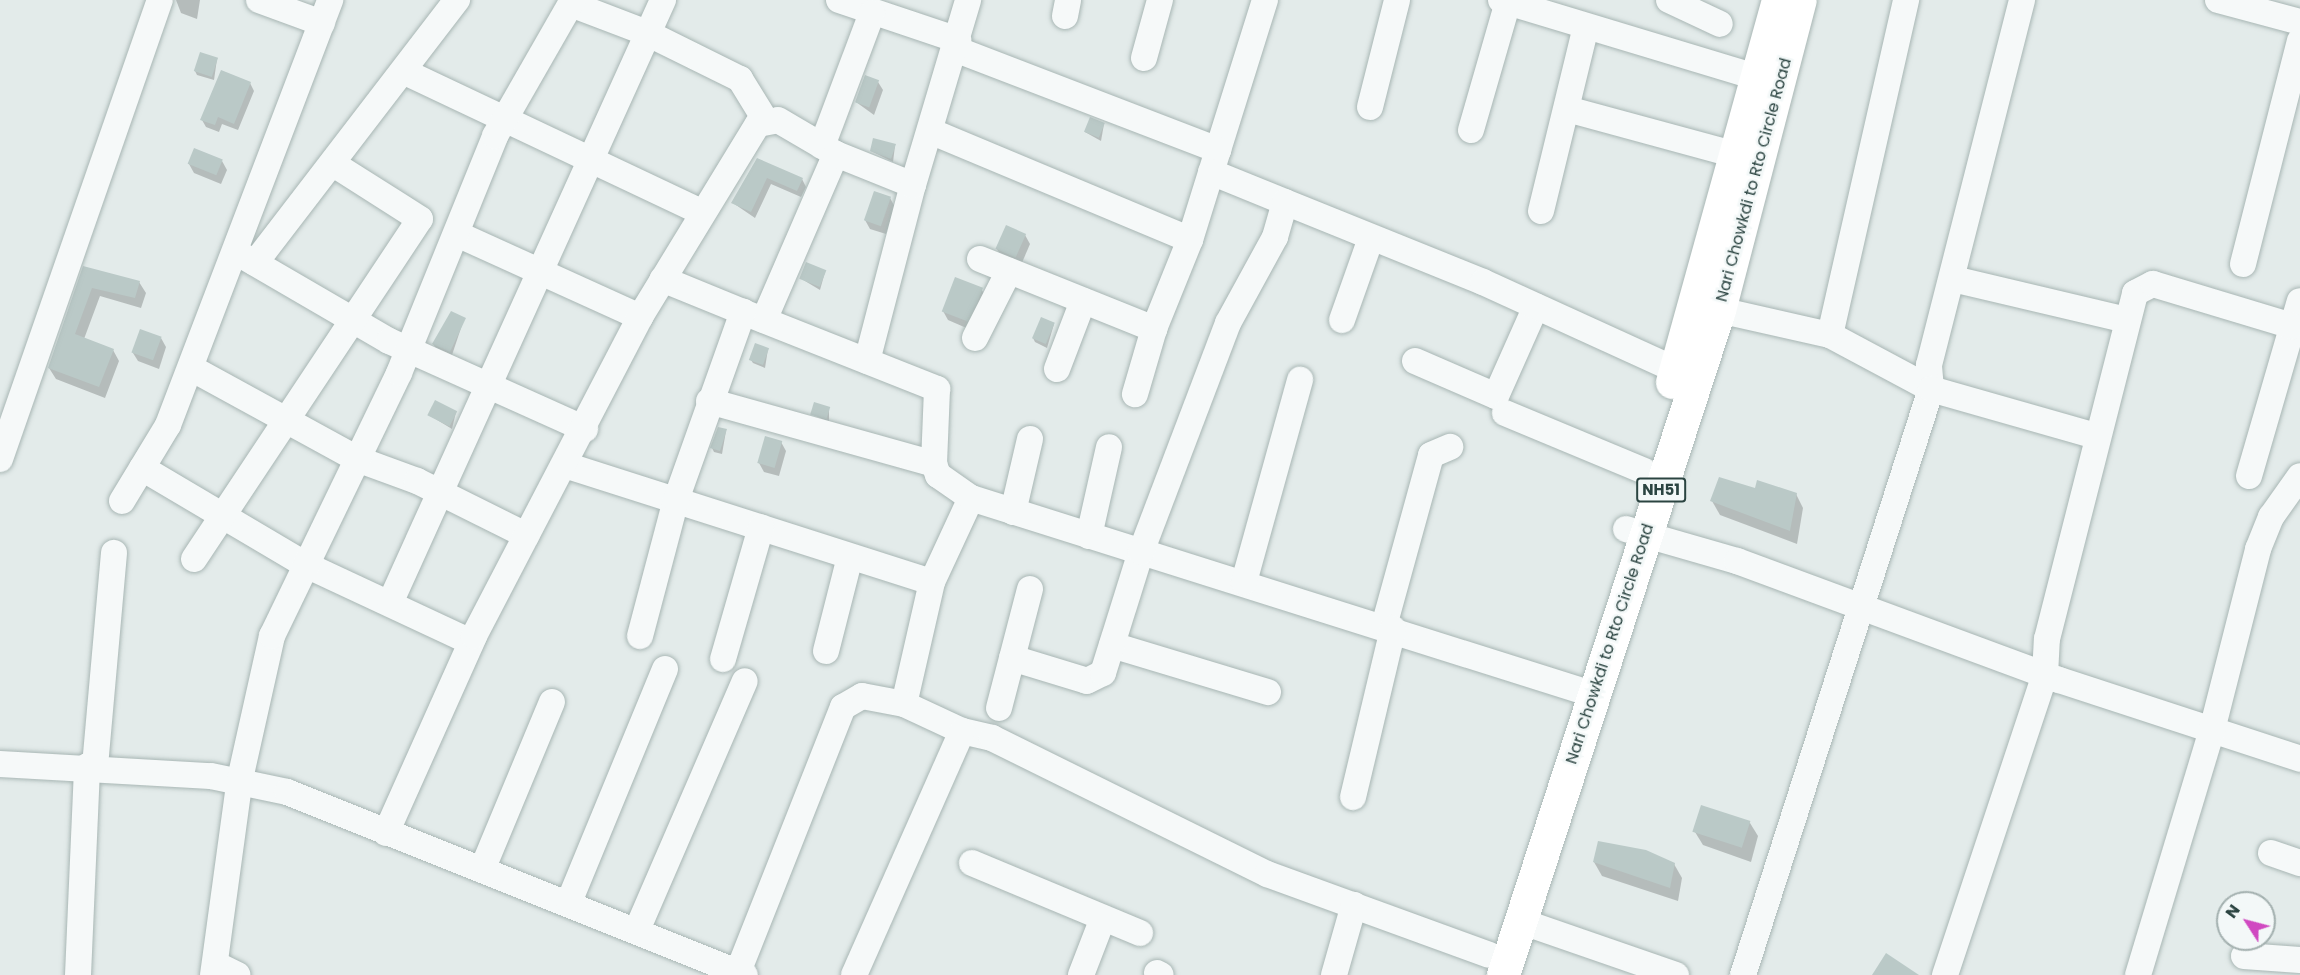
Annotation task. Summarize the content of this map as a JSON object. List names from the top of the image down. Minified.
{"streets":{"highway":["Nari Chowkdi to Rto Circle Road","NH51"]},"crossings":[["Nari Chowkdi to Rto Circle Road","NH51"]],"north":"top left"}
